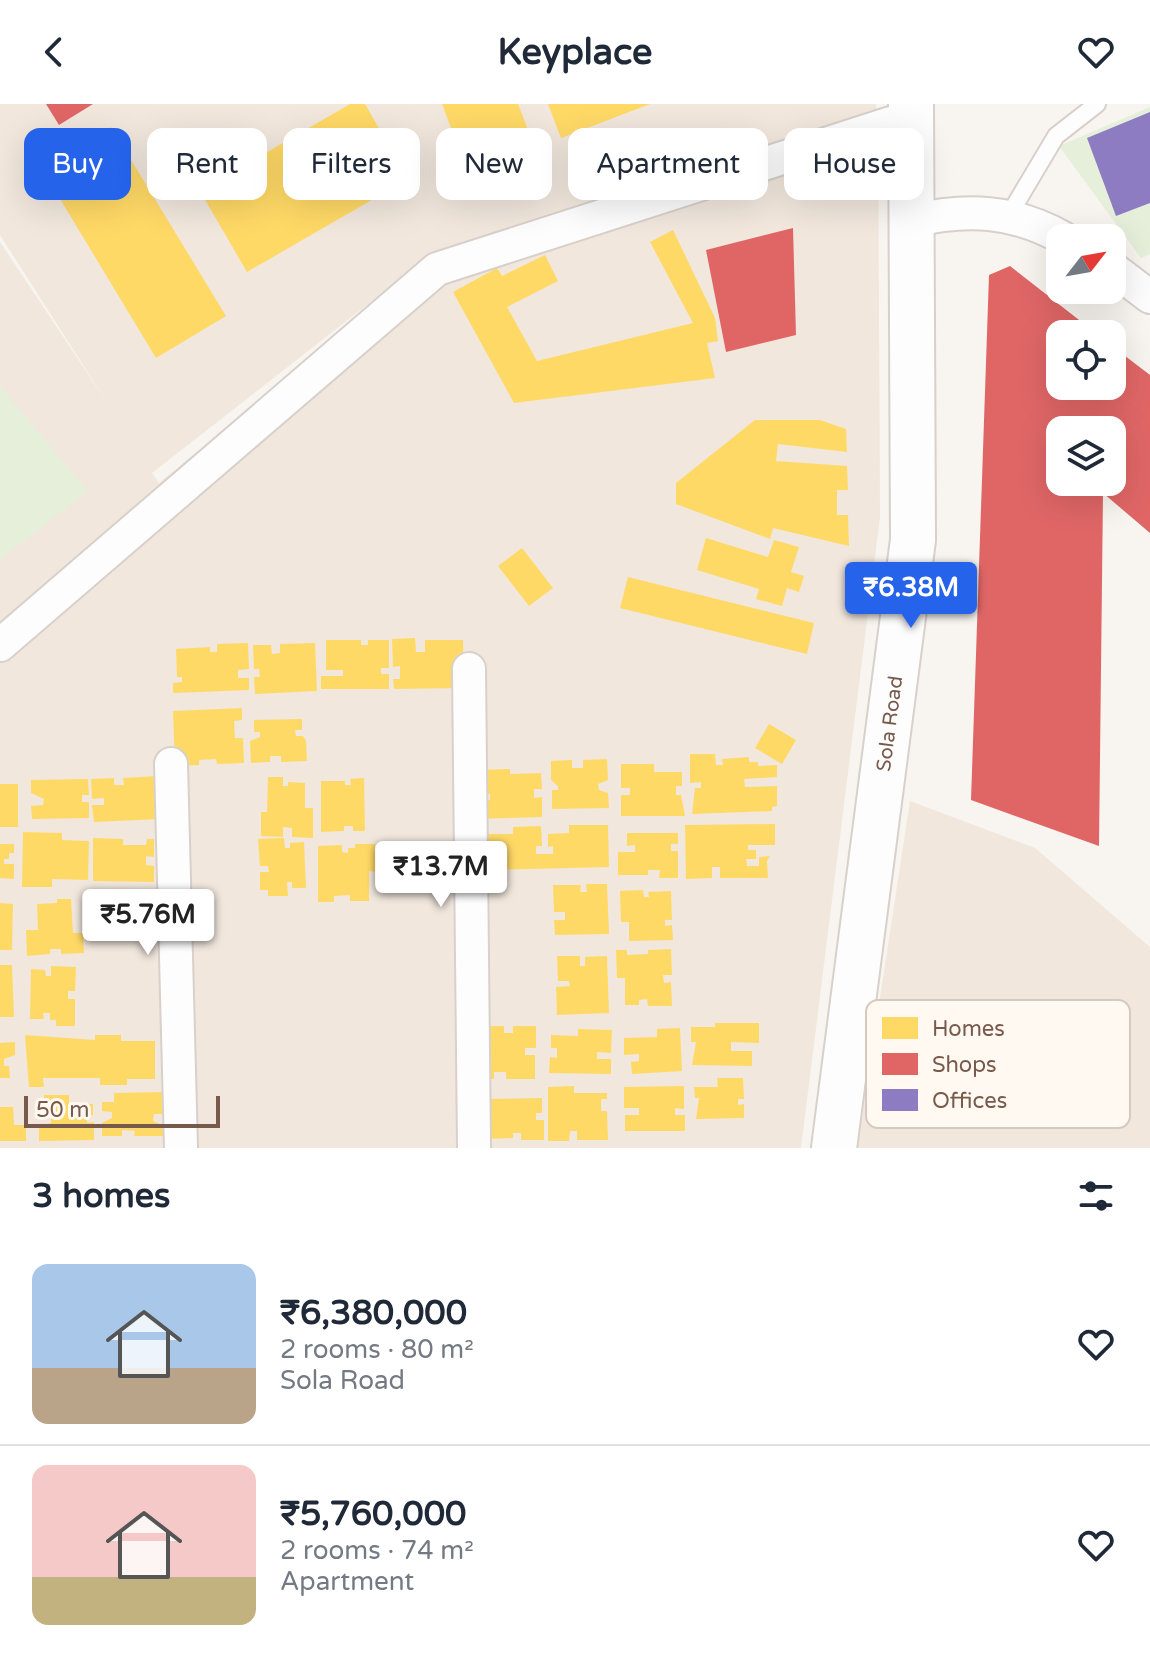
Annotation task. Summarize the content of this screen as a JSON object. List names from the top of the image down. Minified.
{"streets":{"main road":["Sola Road"]},"legend":["Homes","Shops","Offices"],"scale_bar":"50 m","north":"top right","page":{"header":"Keyplace","chip":["Buy","Rent","Filters","New","Apartment","House"],"price":["₹6.38M","₹13.7M","₹5.76M"],"scale":"50 m","heading":"3 homes","list":[{"name":"₹6,380,000","note":"2 rooms · 80 m² · Sola Road"},{"name":"₹5,760,000","note":"2 rooms · 74 m² · Apartment"}]}}
